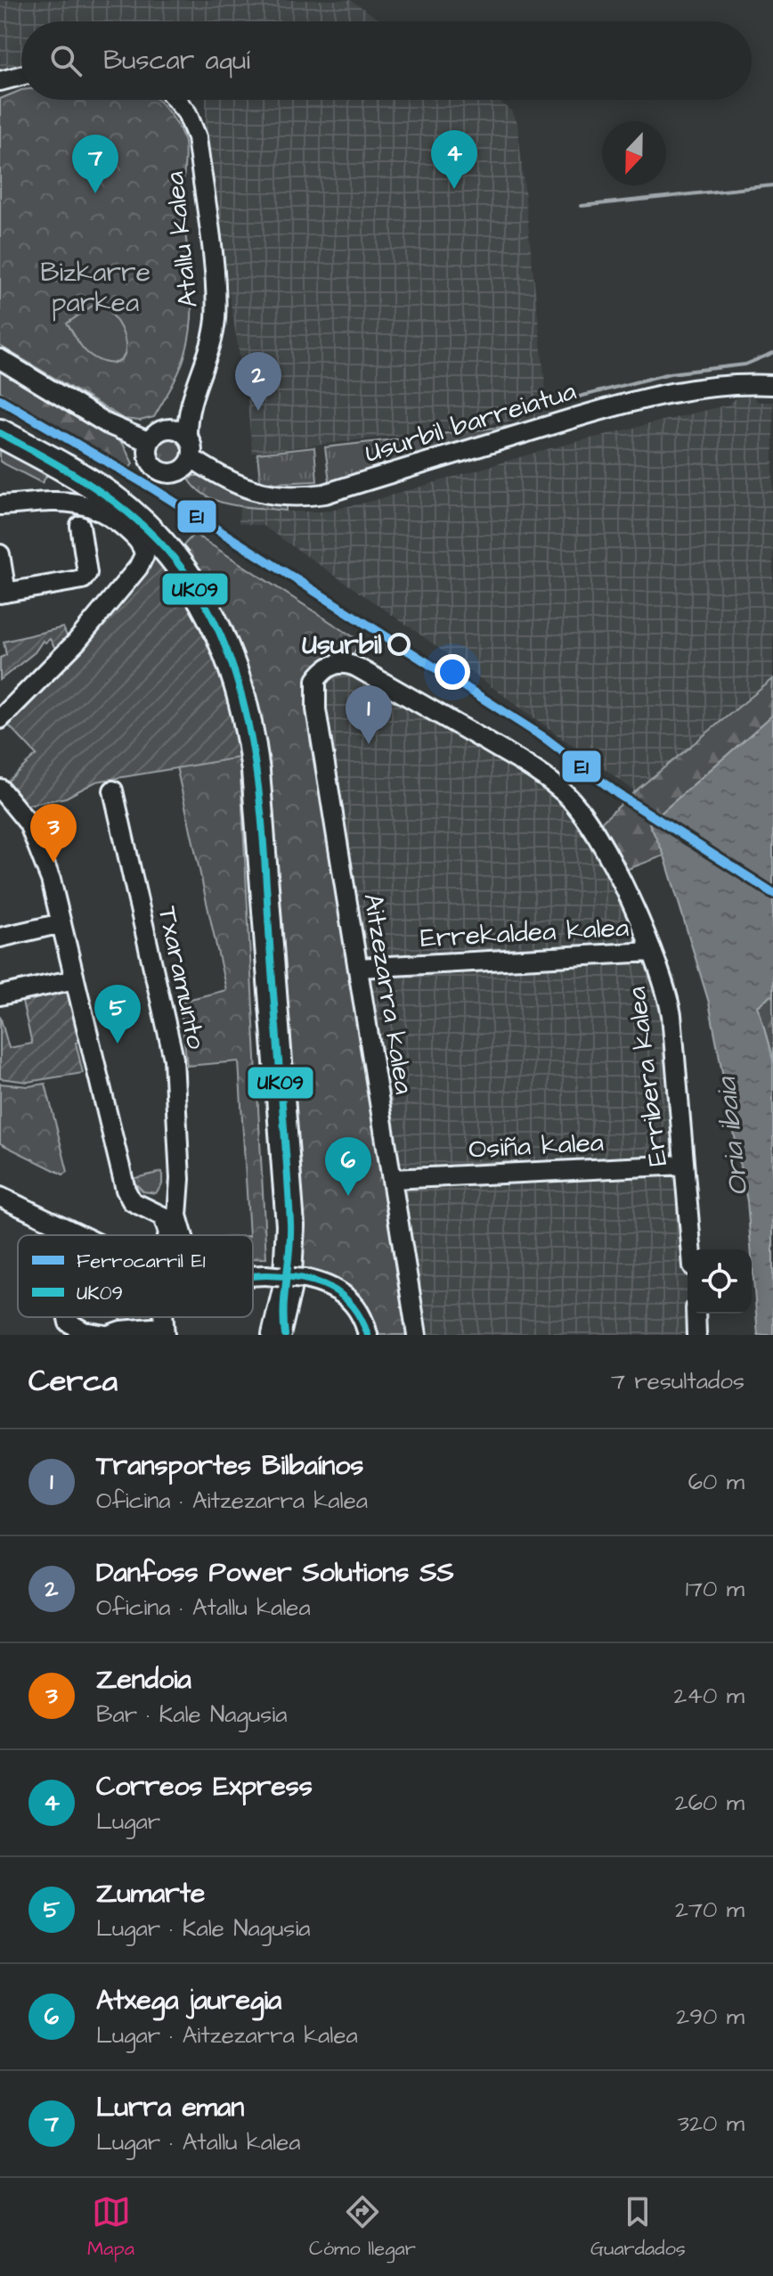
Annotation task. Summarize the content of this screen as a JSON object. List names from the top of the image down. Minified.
{"streets":{"street":["Atallu kalea","Usurbil barreiatua","Errekaldea kalea","Txaramunto","Aitzezarra kalea","Erribera kalea","Osiña kalea"]},"crossings":[["Atallu kalea","Usurbil barreiatua"],["Errekaldea kalea","Aitzezarra kalea"],["Errekaldea kalea","Erribera kalea"],["Aitzezarra kalea","Erribera kalea"],["Aitzezarra kalea","Osiña kalea"],["Erribera kalea","Osiña kalea"]],"water":["Oria ibaia"],"parks":["Bizkarre parkea"],"places":["Usurbil"],"lines":["rail line E1","transit line UK09"],"legend":["Ferrocarril E1","UK09"],"north":"bottom","page":{"search":"Buscar aquí","pins":["4","7","2","1","3","5","6"],"heading":["Cerca","7 resultados"],"list":[{"mark":"1","name":"Transportes Bilbaínos","note":"Oficina · Aitzezarra kalea","value":"60 m"},{"mark":"2","name":"Danfoss Power Solutions SS","note":"Oficina · Atallu kalea","value":"170 m"},{"mark":"3","name":"Zendoia","note":"Bar · Kale Nagusia","value":"240 m"},{"mark":"4","name":"Correos Express","note":"Lugar","value":"260 m"},{"mark":"5","name":"Zumarte","note":"Lugar · Kale Nagusia","value":"270 m"},{"mark":"6","name":"Atxega jauregia","note":"Lugar · Aitzezarra kalea","value":"290 m"},{"mark":"7","name":"Lurra eman","note":"Lugar · Atallu kalea","value":"320 m"}],"nav":["Mapa","Cómo llegar","Guardados"]}}
